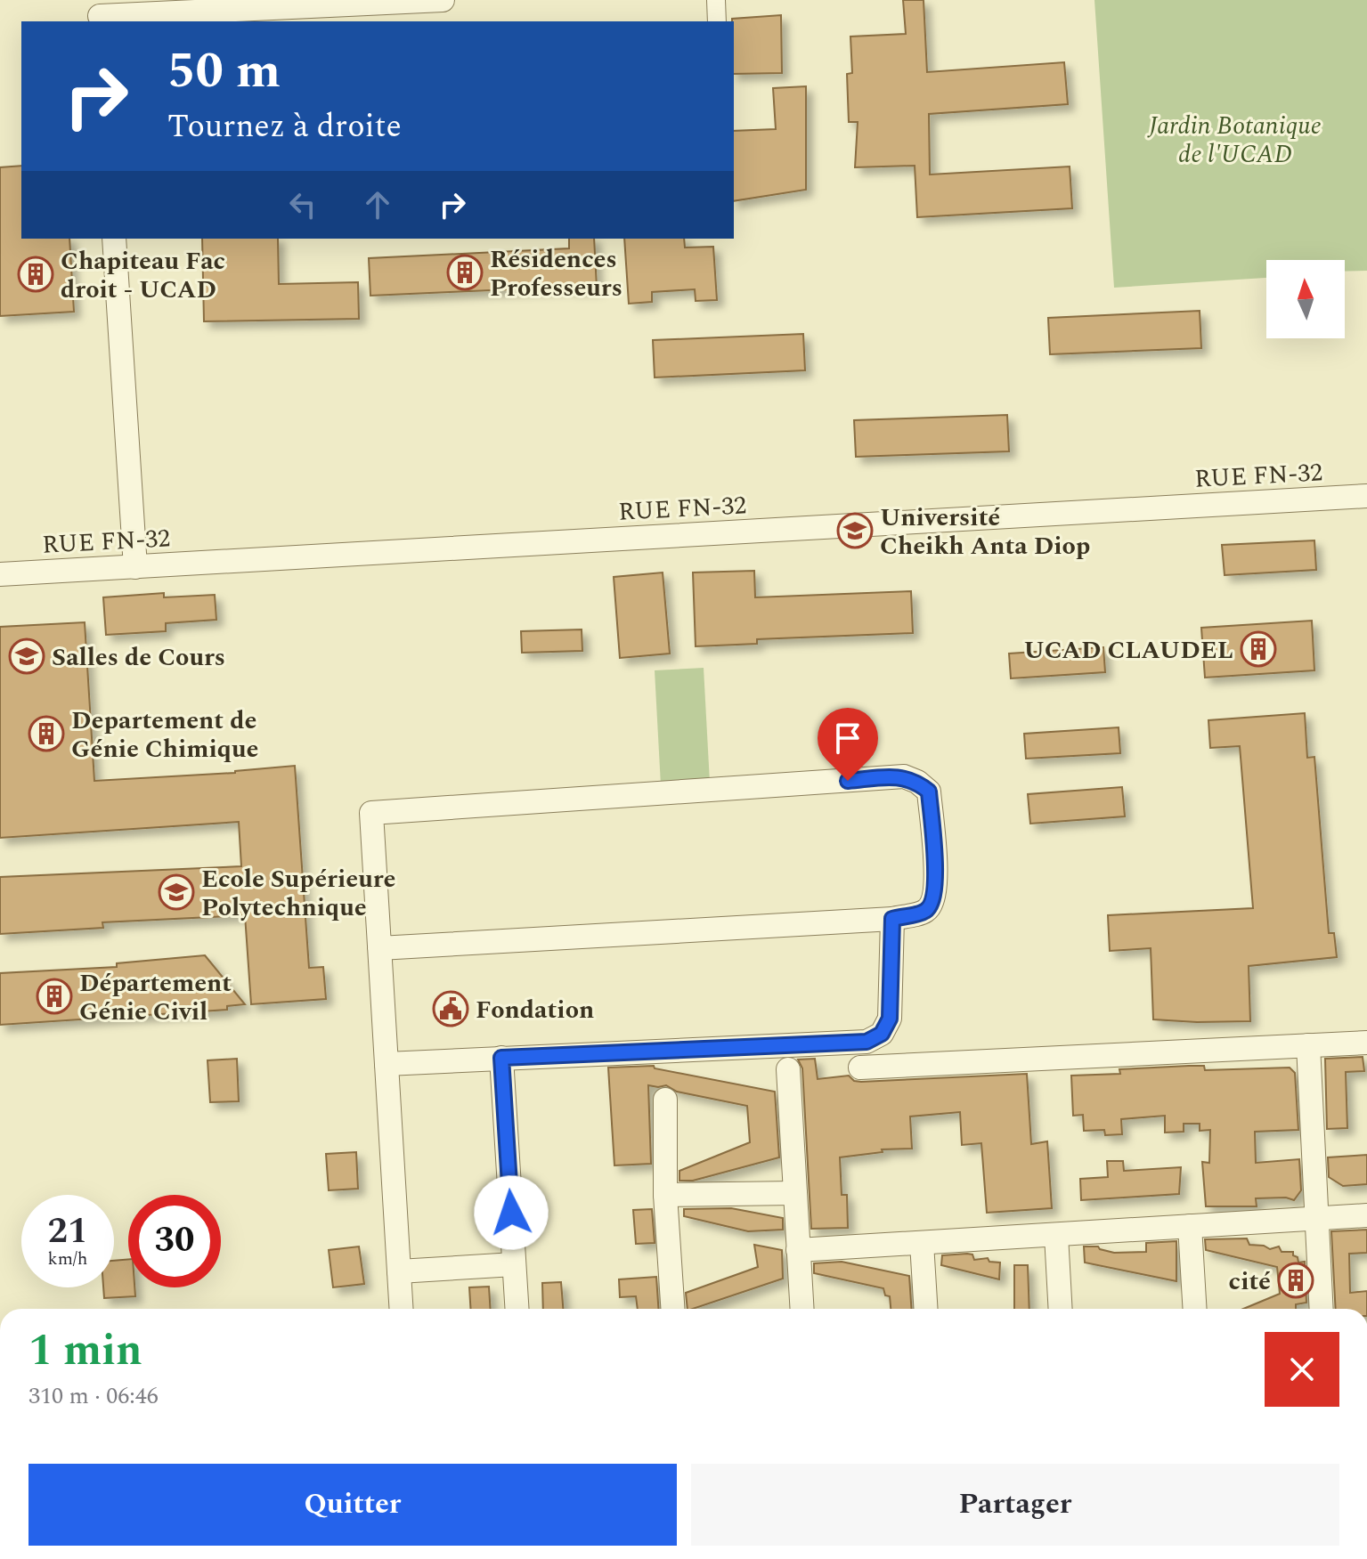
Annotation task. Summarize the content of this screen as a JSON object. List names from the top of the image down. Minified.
{"streets":{"street":["RUE FN-32"]},"parks":["Jardin Botanique de l'UCAD"],"places":{"building":["Résidences Professeurs","Chapiteau Fac droit - UCAD","UCAD CLAUDEL","Departement de Génie Chimique","Département Génie Civil","cité"],"school or university":["Université Cheikh Anta Diop","Salles de Cours","Ecole Supérieure Polytechnique"],"public building":["Fondation"]},"north":"top","page":{"turn":["50 m","Tournez à droite"],"speed":"21 km/h","limit":"30","heading":["1 min","310 m · 06:46"],"buttons":["Quitter","Partager"]}}
